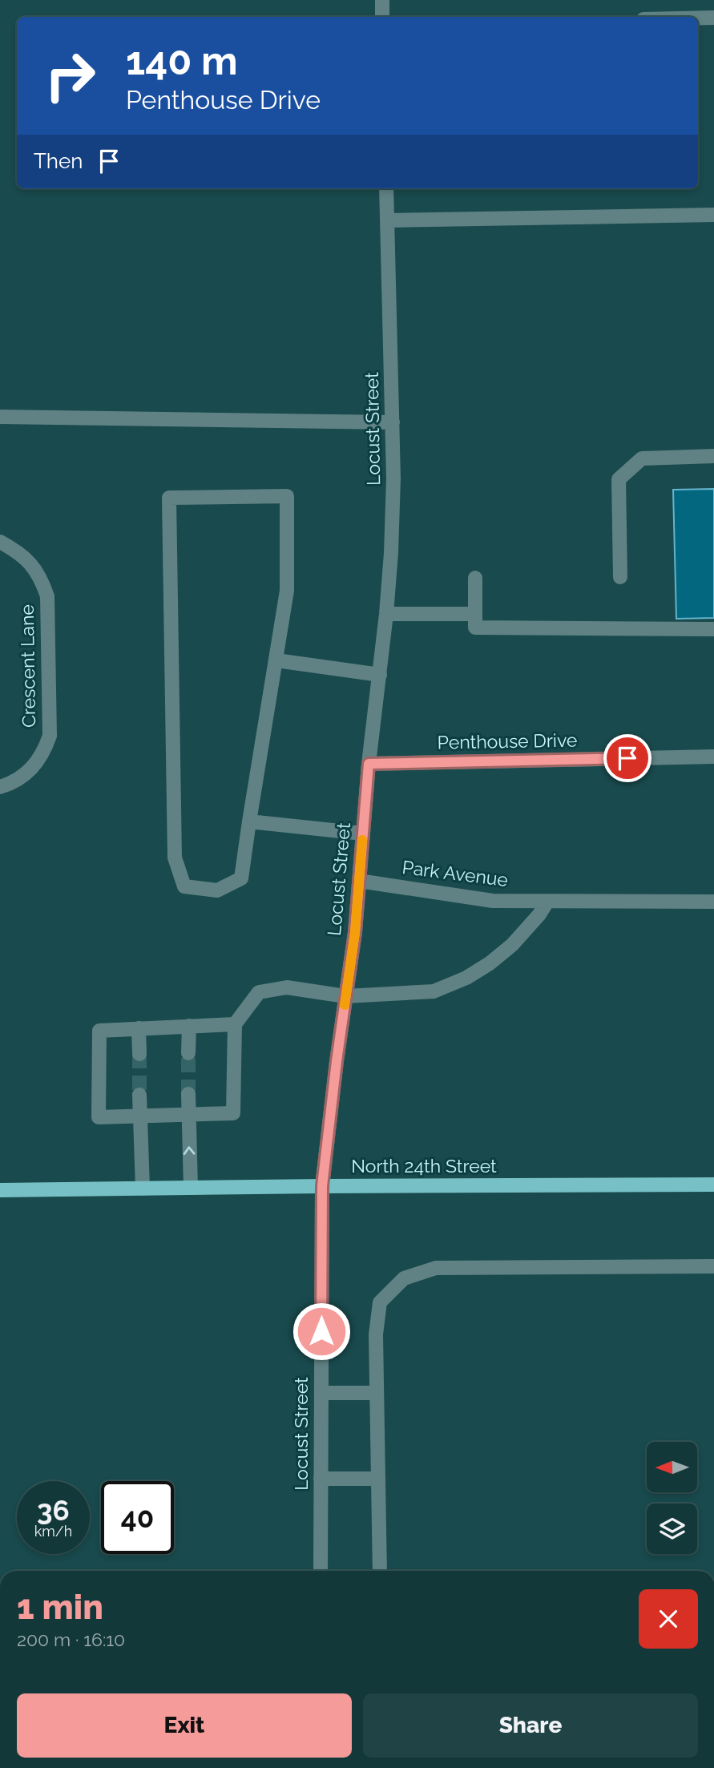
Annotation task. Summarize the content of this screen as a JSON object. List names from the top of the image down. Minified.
{"streets":{"main road":["North 24th Street"],"street":["Locust Street","Crescent Lane","Penthouse Drive","Park Avenue"]},"crossings":[["Locust Street","Penthouse Drive"],["Locust Street","Park Avenue"],["Locust Street","North 24th Street"]],"north":"left","page":{"turn":["140 m","Penthouse Drive"],"then":"Then","speed":"36 km/h","limit":"40","heading":["1 min","200 m · 16:10"],"buttons":["Exit","Share"]}}
